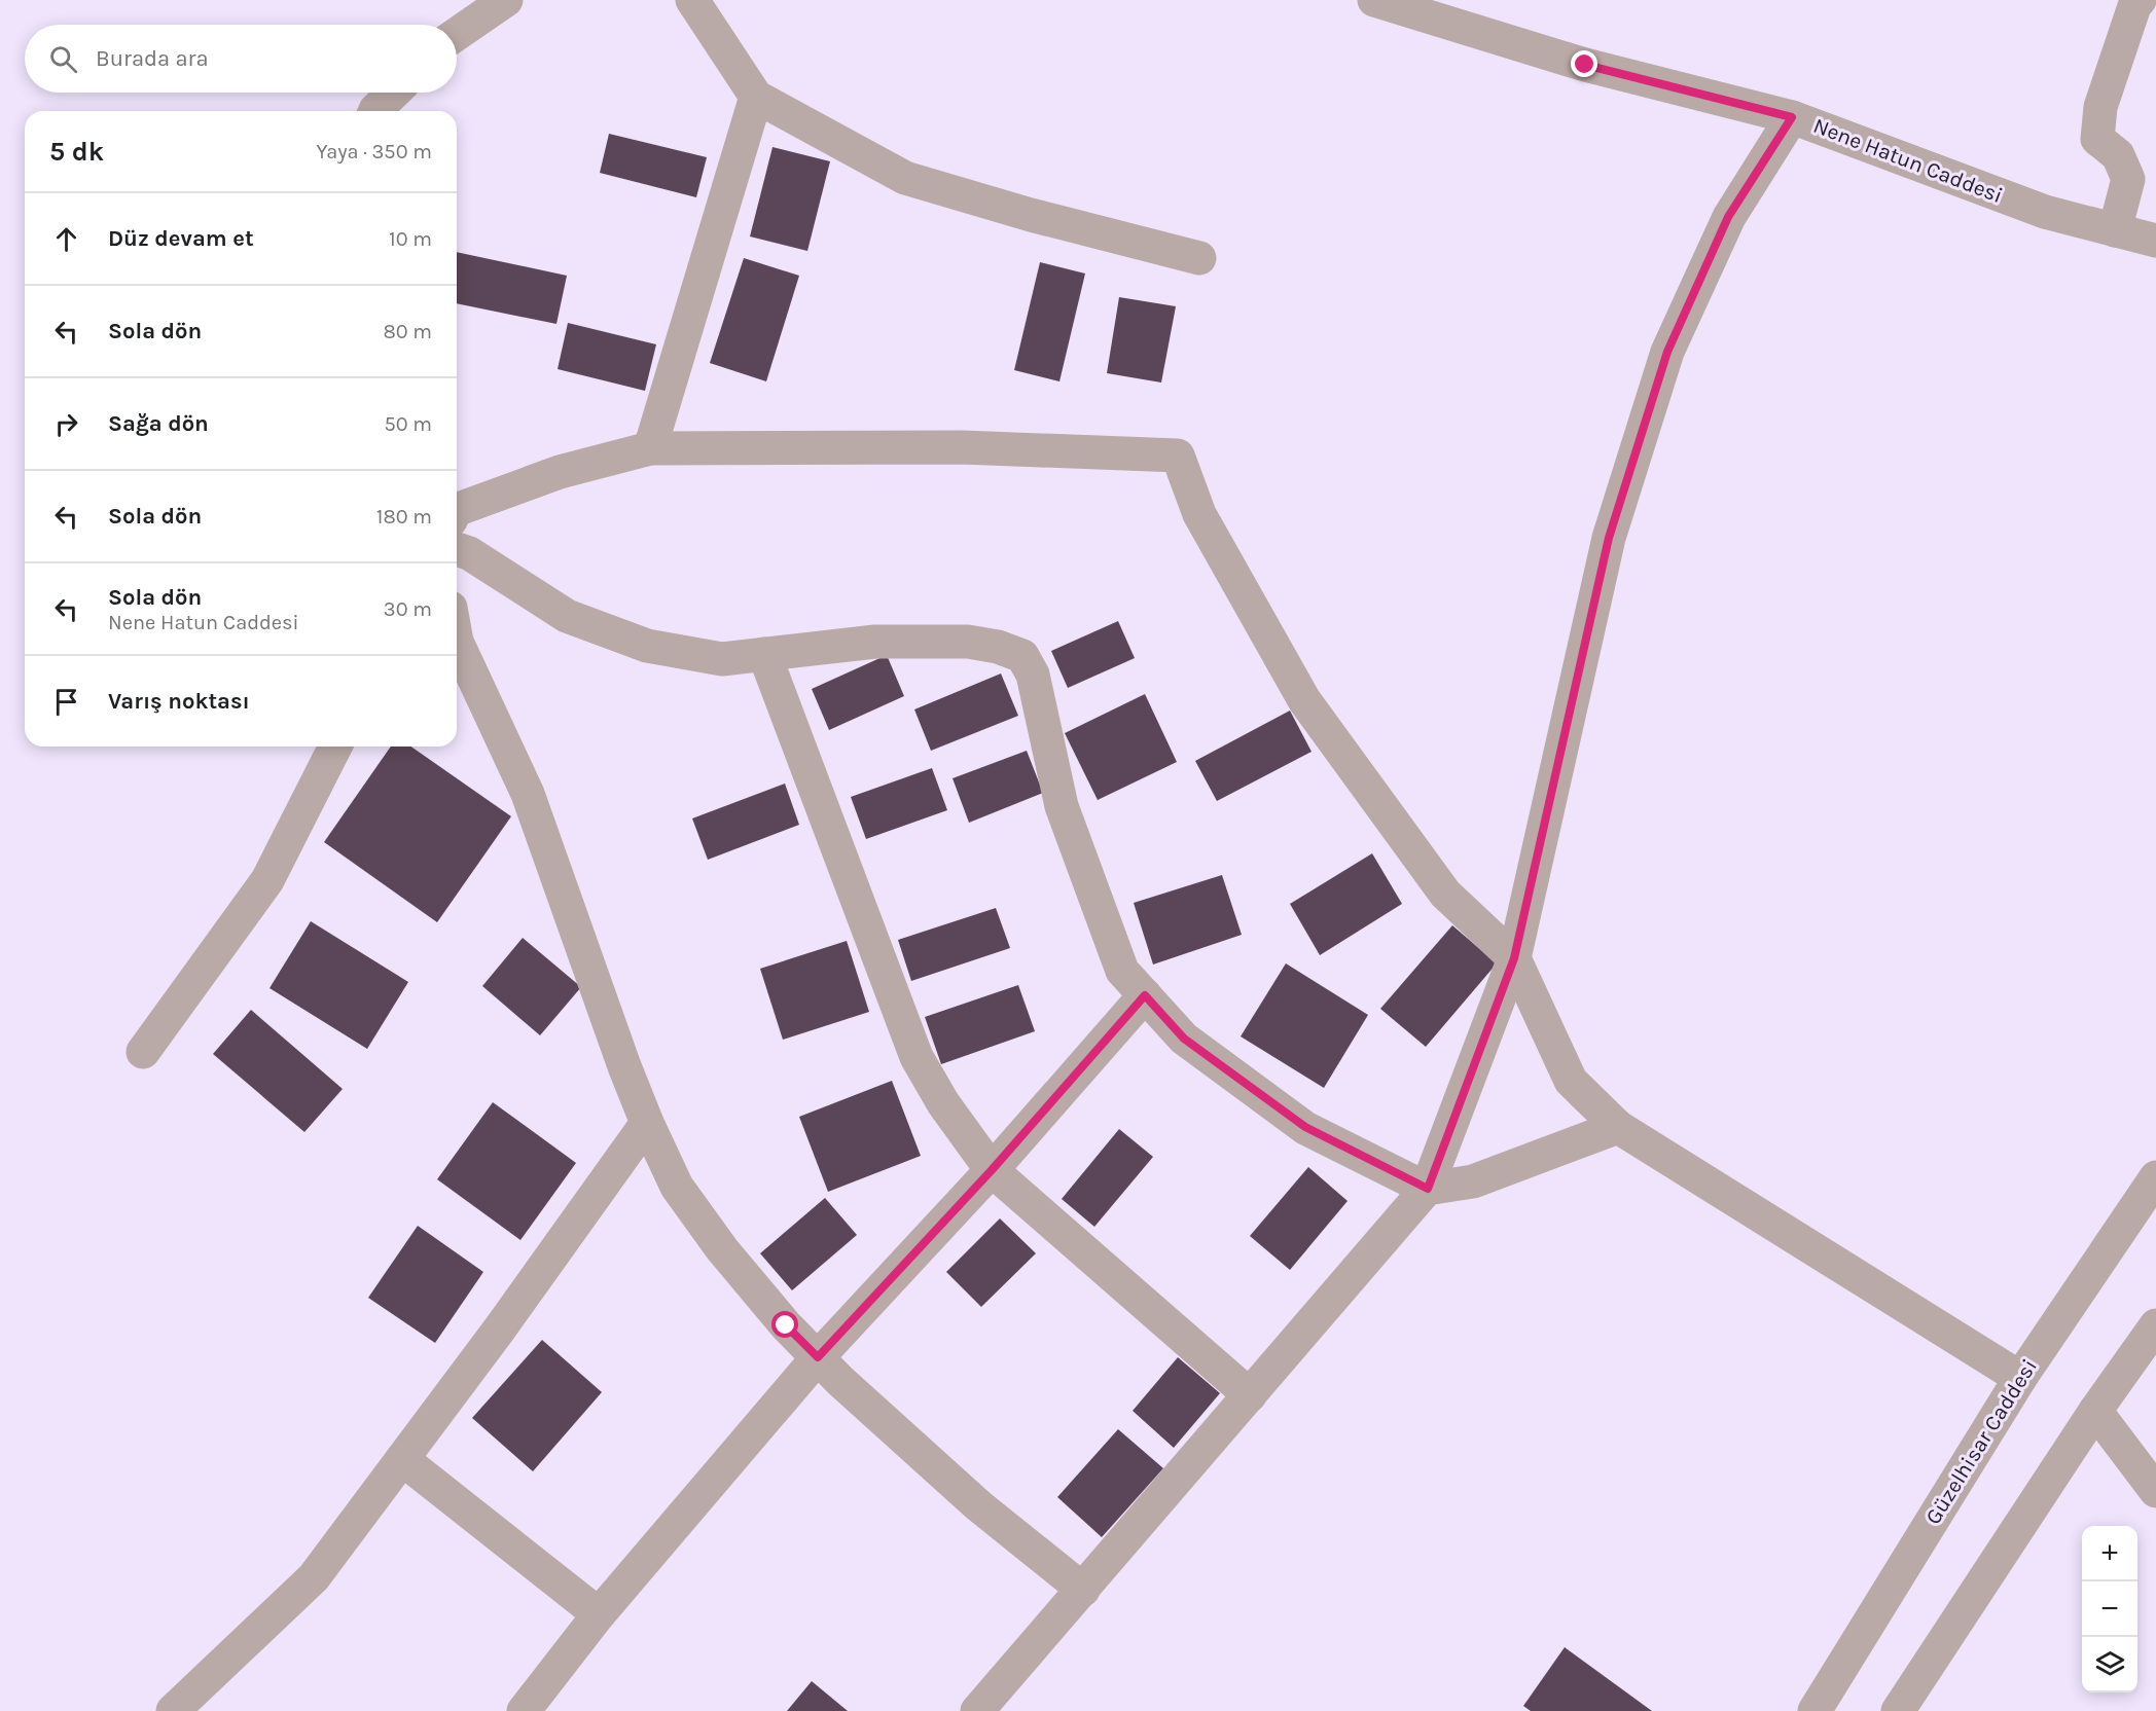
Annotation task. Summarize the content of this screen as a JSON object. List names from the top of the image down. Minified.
{"streets":{"street":["Nene Hatun Caddesi","Güzelhisar Caddesi"]},"page":{"search":"Burada ara","heading":["5 dk","Yaya · 350 m"],"list":[["Düz devam et","10 m"],["Sola dön","80 m"],["Sağa dön","50 m"],["Sola dön","180 m"],["Sola dön","Nene Hatun Caddesi","30 m"],"Varış noktası"],"map_buttons":["+","−"]}}
